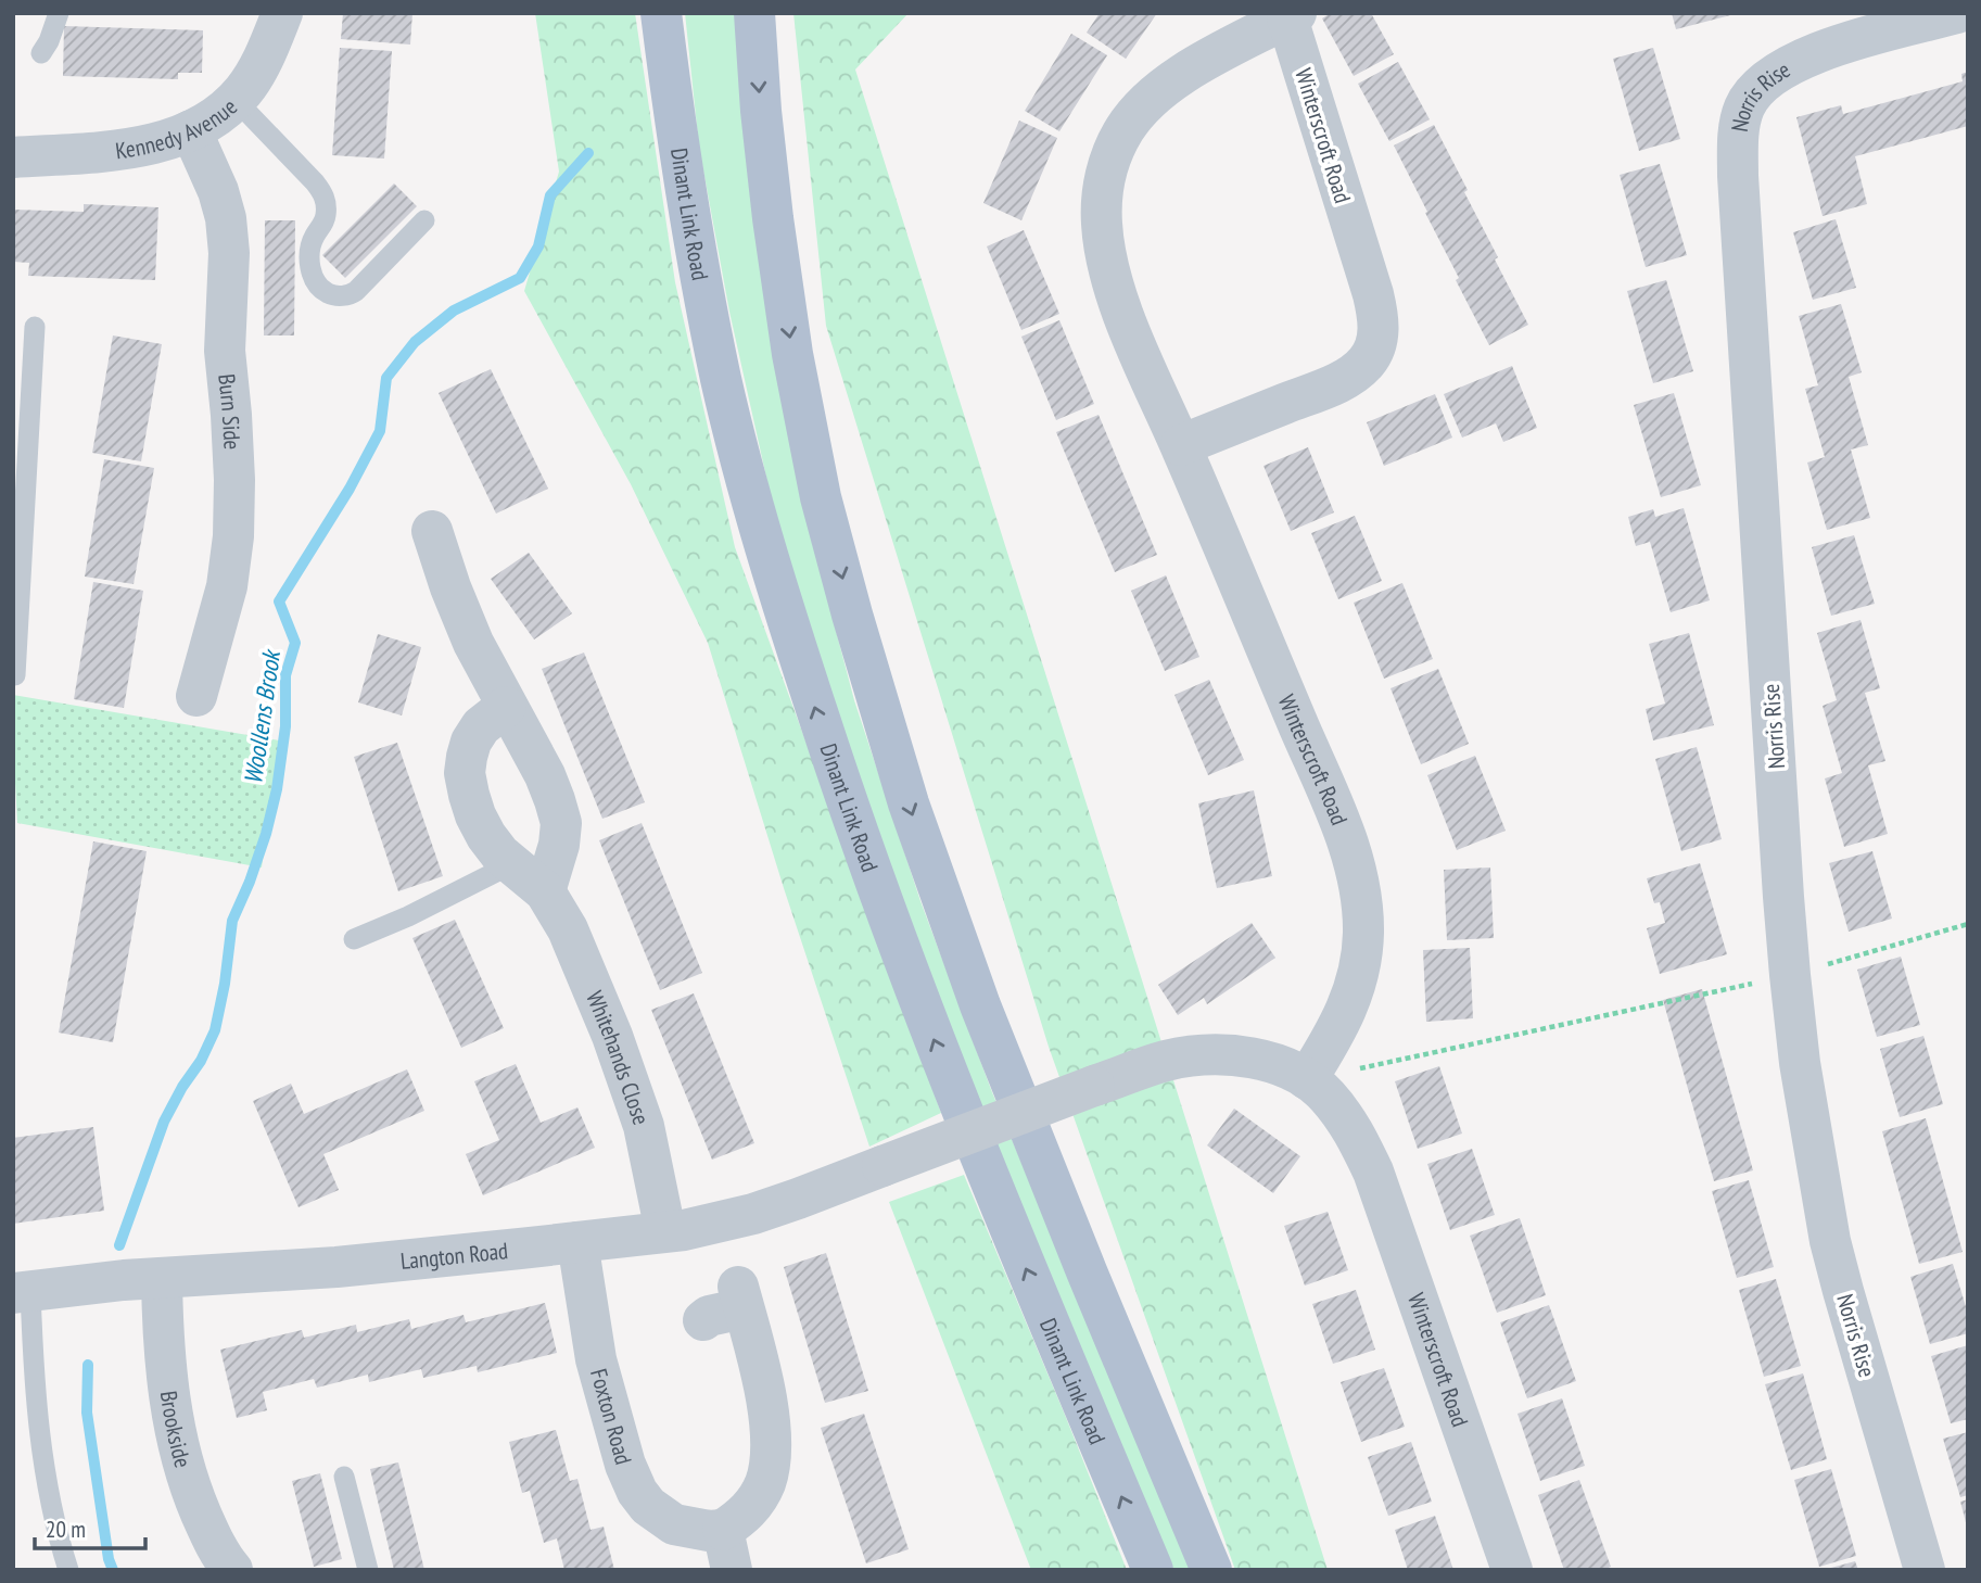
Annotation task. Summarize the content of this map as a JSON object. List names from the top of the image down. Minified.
{"streets":{"main road":["Dinant Link Road"],"street":["Norris Rise","Kennedy Avenue","Winterscroft Road","Burn Side","Whitehands Close","Langton Road","Foxton Road","Brookside"]},"crossings":[["Kennedy Avenue","Burn Side"],["Winterscroft Road","Langton Road"],["Whitehands Close","Langton Road"],["Langton Road","Foxton Road"],["Langton Road","Brookside"]],"water":["Woollens Brook"],"scale_bar":"20 m"}
